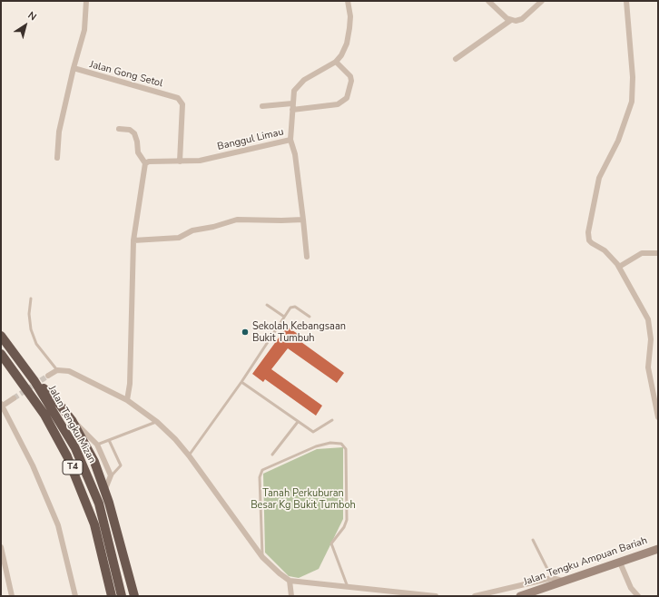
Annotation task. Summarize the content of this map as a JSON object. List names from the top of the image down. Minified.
{"streets":{"highway":["Jalan Tengku Mizan","T4"],"main road":["Jalan Tengku Ampuan Bariah"],"street":["Jalan Gong Setol","Banggul Limau"]},"crossings":[["Jalan Gong Setol","Banggul Limau"]],"parks":["Tanah Perkuburan Besar Kg Bukit Tumboh"],"places":["Sekolah Kebangsaan Bukit Tumbuh"],"north":"top right"}
